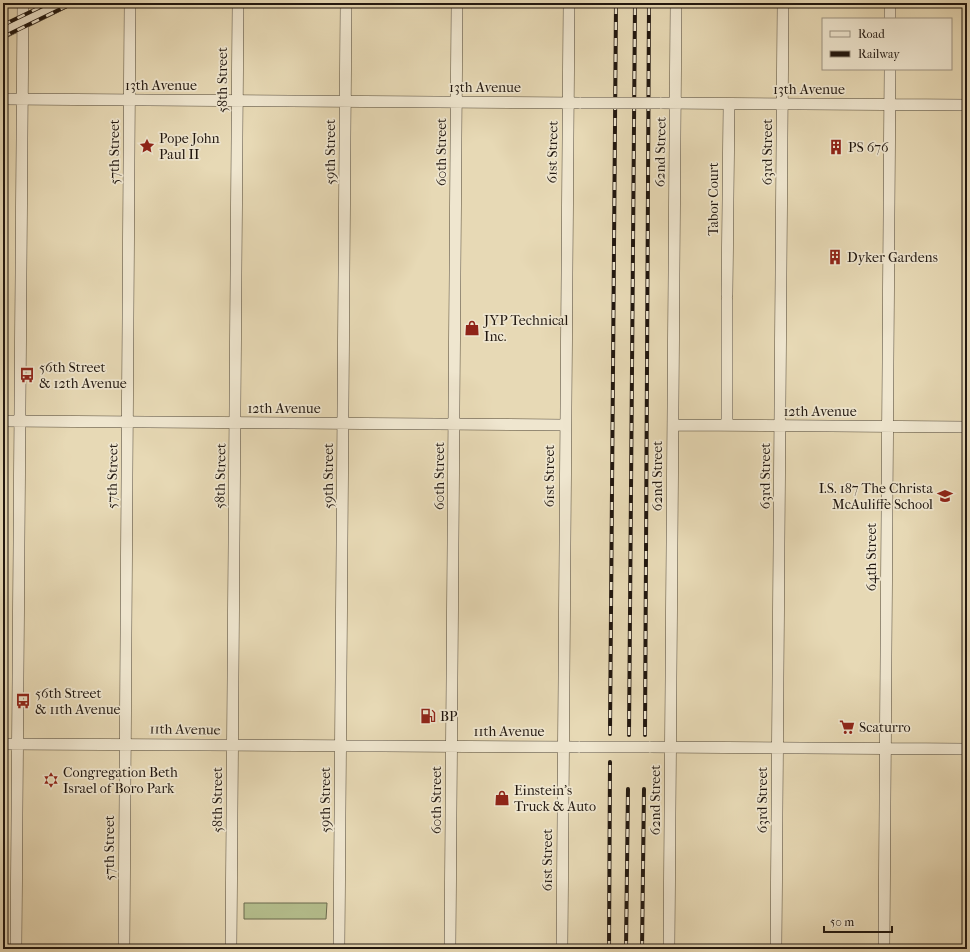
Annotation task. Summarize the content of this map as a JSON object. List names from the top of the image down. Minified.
{"streets":{"street":["58th Street","13th Avenue","57th Street","59th Street","60th Street","61st Street","62nd Street","63rd Street","Tabor Court","12th Avenue","64th Street","11th Avenue"]},"crossings":[["58th Street","13th Avenue"],["58th Street","12th Avenue"],["58th Street","11th Avenue"],["13th Avenue","57th Street"],["13th Avenue","59th Street"],["13th Avenue","60th Street"],["13th Avenue","61st Street"],["13th Avenue","62nd Street"],["13th Avenue","63rd Street"],["13th Avenue","Tabor Court"],["13th Avenue","64th Street"],["57th Street","12th Avenue"],["57th Street","11th Avenue"],["59th Street","12th Avenue"],["59th Street","11th Avenue"],["60th Street","12th Avenue"],["60th Street","11th Avenue"],["61st Street","12th Avenue"],["61st Street","11th Avenue"],["62nd Street","12th Avenue"],["62nd Street","11th Avenue"],["63rd Street","12th Avenue"],["63rd Street","11th Avenue"],["Tabor Court","12th Avenue"],["12th Avenue","64th Street"],["64th Street","11th Avenue"]],"places":{"place":["Pope John Paul II"],"building":["PS 676","Dyker Gardens"],"shop":["JYP Technical Inc.","Einstein's Truck & Auto"],"bus stop":["56th Street & 12th Avenue","56th Street & 11th Avenue"],"school or university":["I.S. 187 The Christa McAuliffe School"],"fuel station":["BP"],"supermarket":["Scaturro"],"synagogue":["Congregation Beth Israel of Boro Park"]},"legend":["Road","Railway"],"scale_bar":"50 m"}
